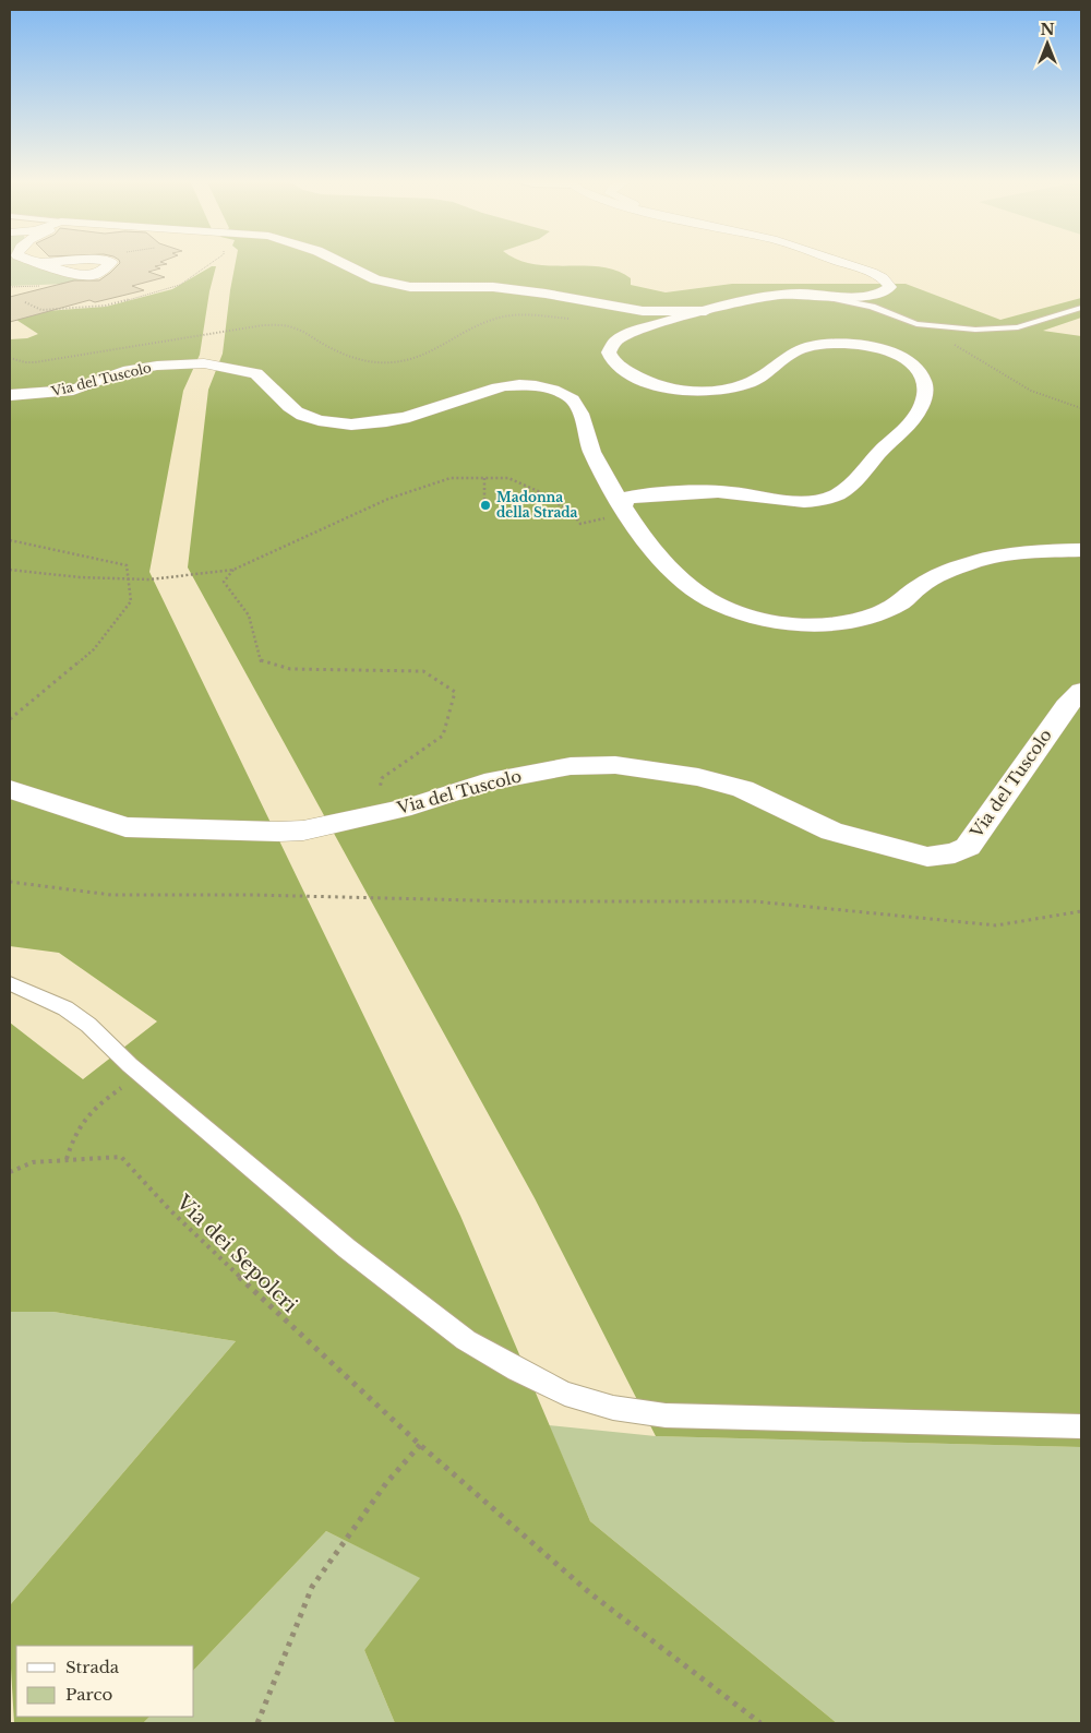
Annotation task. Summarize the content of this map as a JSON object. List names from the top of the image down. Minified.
{"streets":{"street":["Via del Tuscolo"],"path":["Via dei Sepolcri"]},"places":["Madonna della Strada"],"legend":["Strada","Parco"],"north":"top"}
